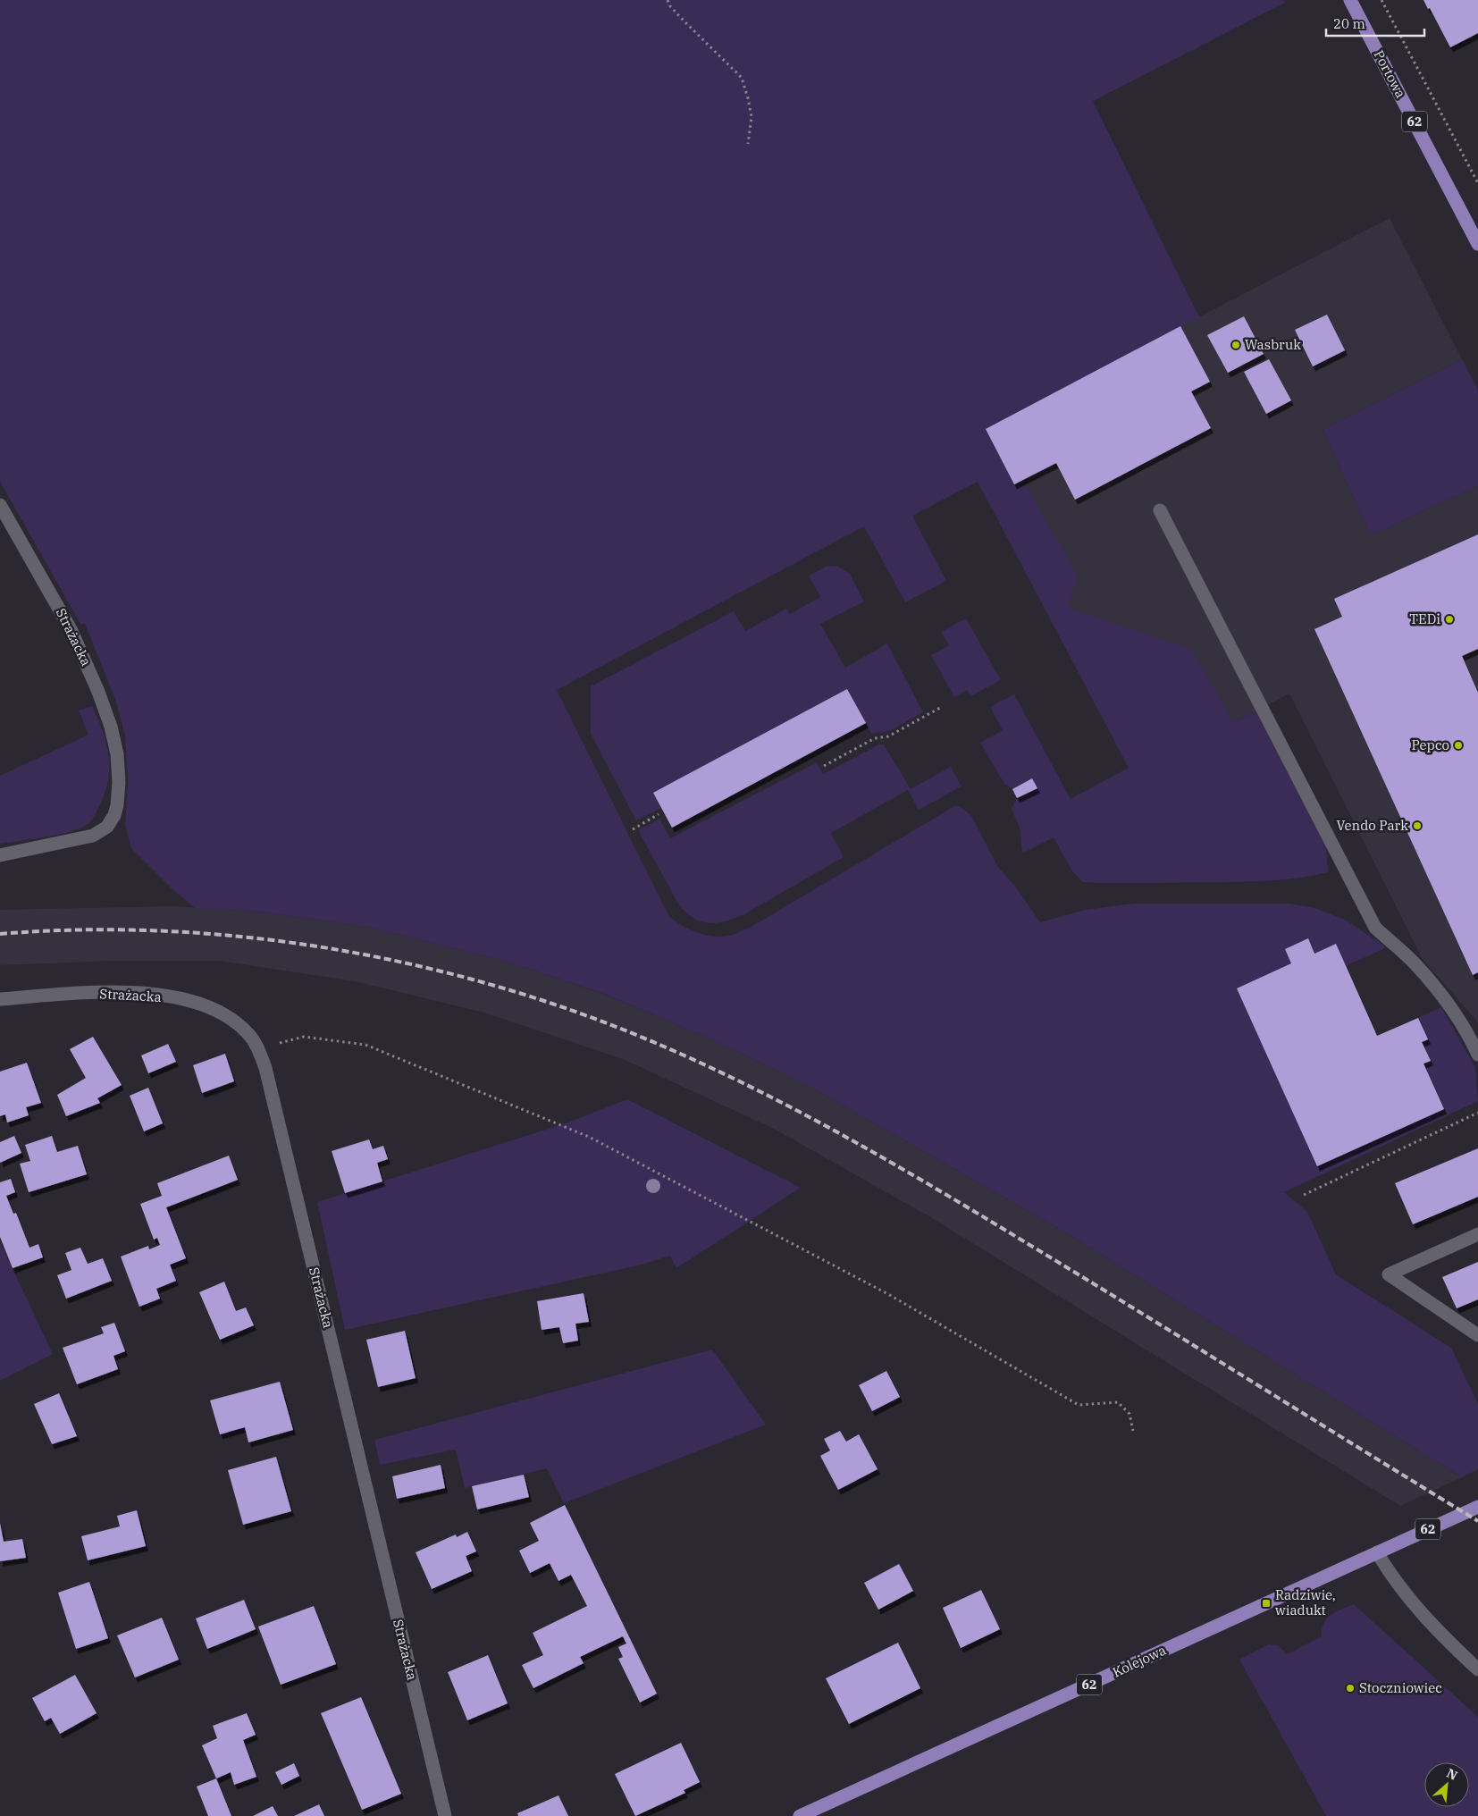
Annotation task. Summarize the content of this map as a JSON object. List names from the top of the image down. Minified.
{"streets":{"main road":["Portowa","62","Kolejowa"],"street":["Strażacka"]},"places":{"other":["Wasbruk","TEDi","Pepco","Vendo Park","Stoczniowiec"],"transit":["Radziwie, wiadukt"]},"scale_bar":"20 m","north":"top right"}
